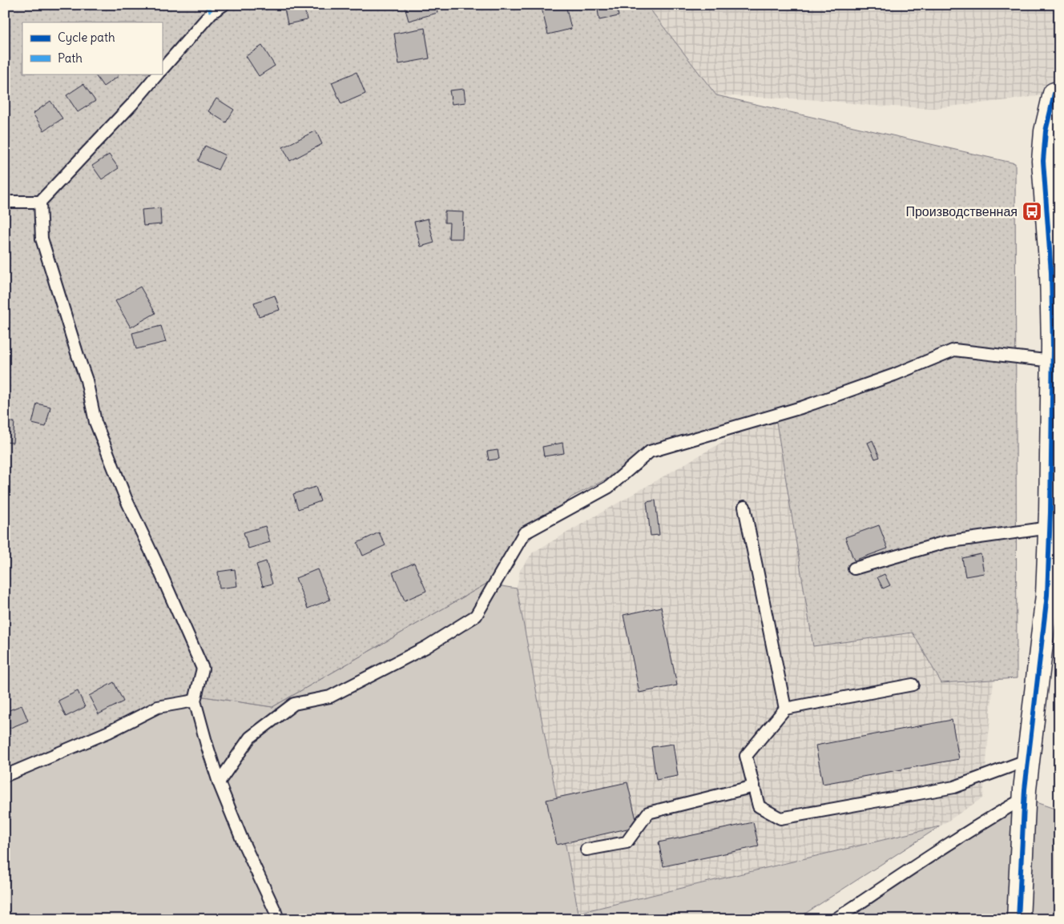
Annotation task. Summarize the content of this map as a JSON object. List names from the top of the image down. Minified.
{"places":{"bus stop":["Производственная"]},"legend":["Cycle path","Path"]}
